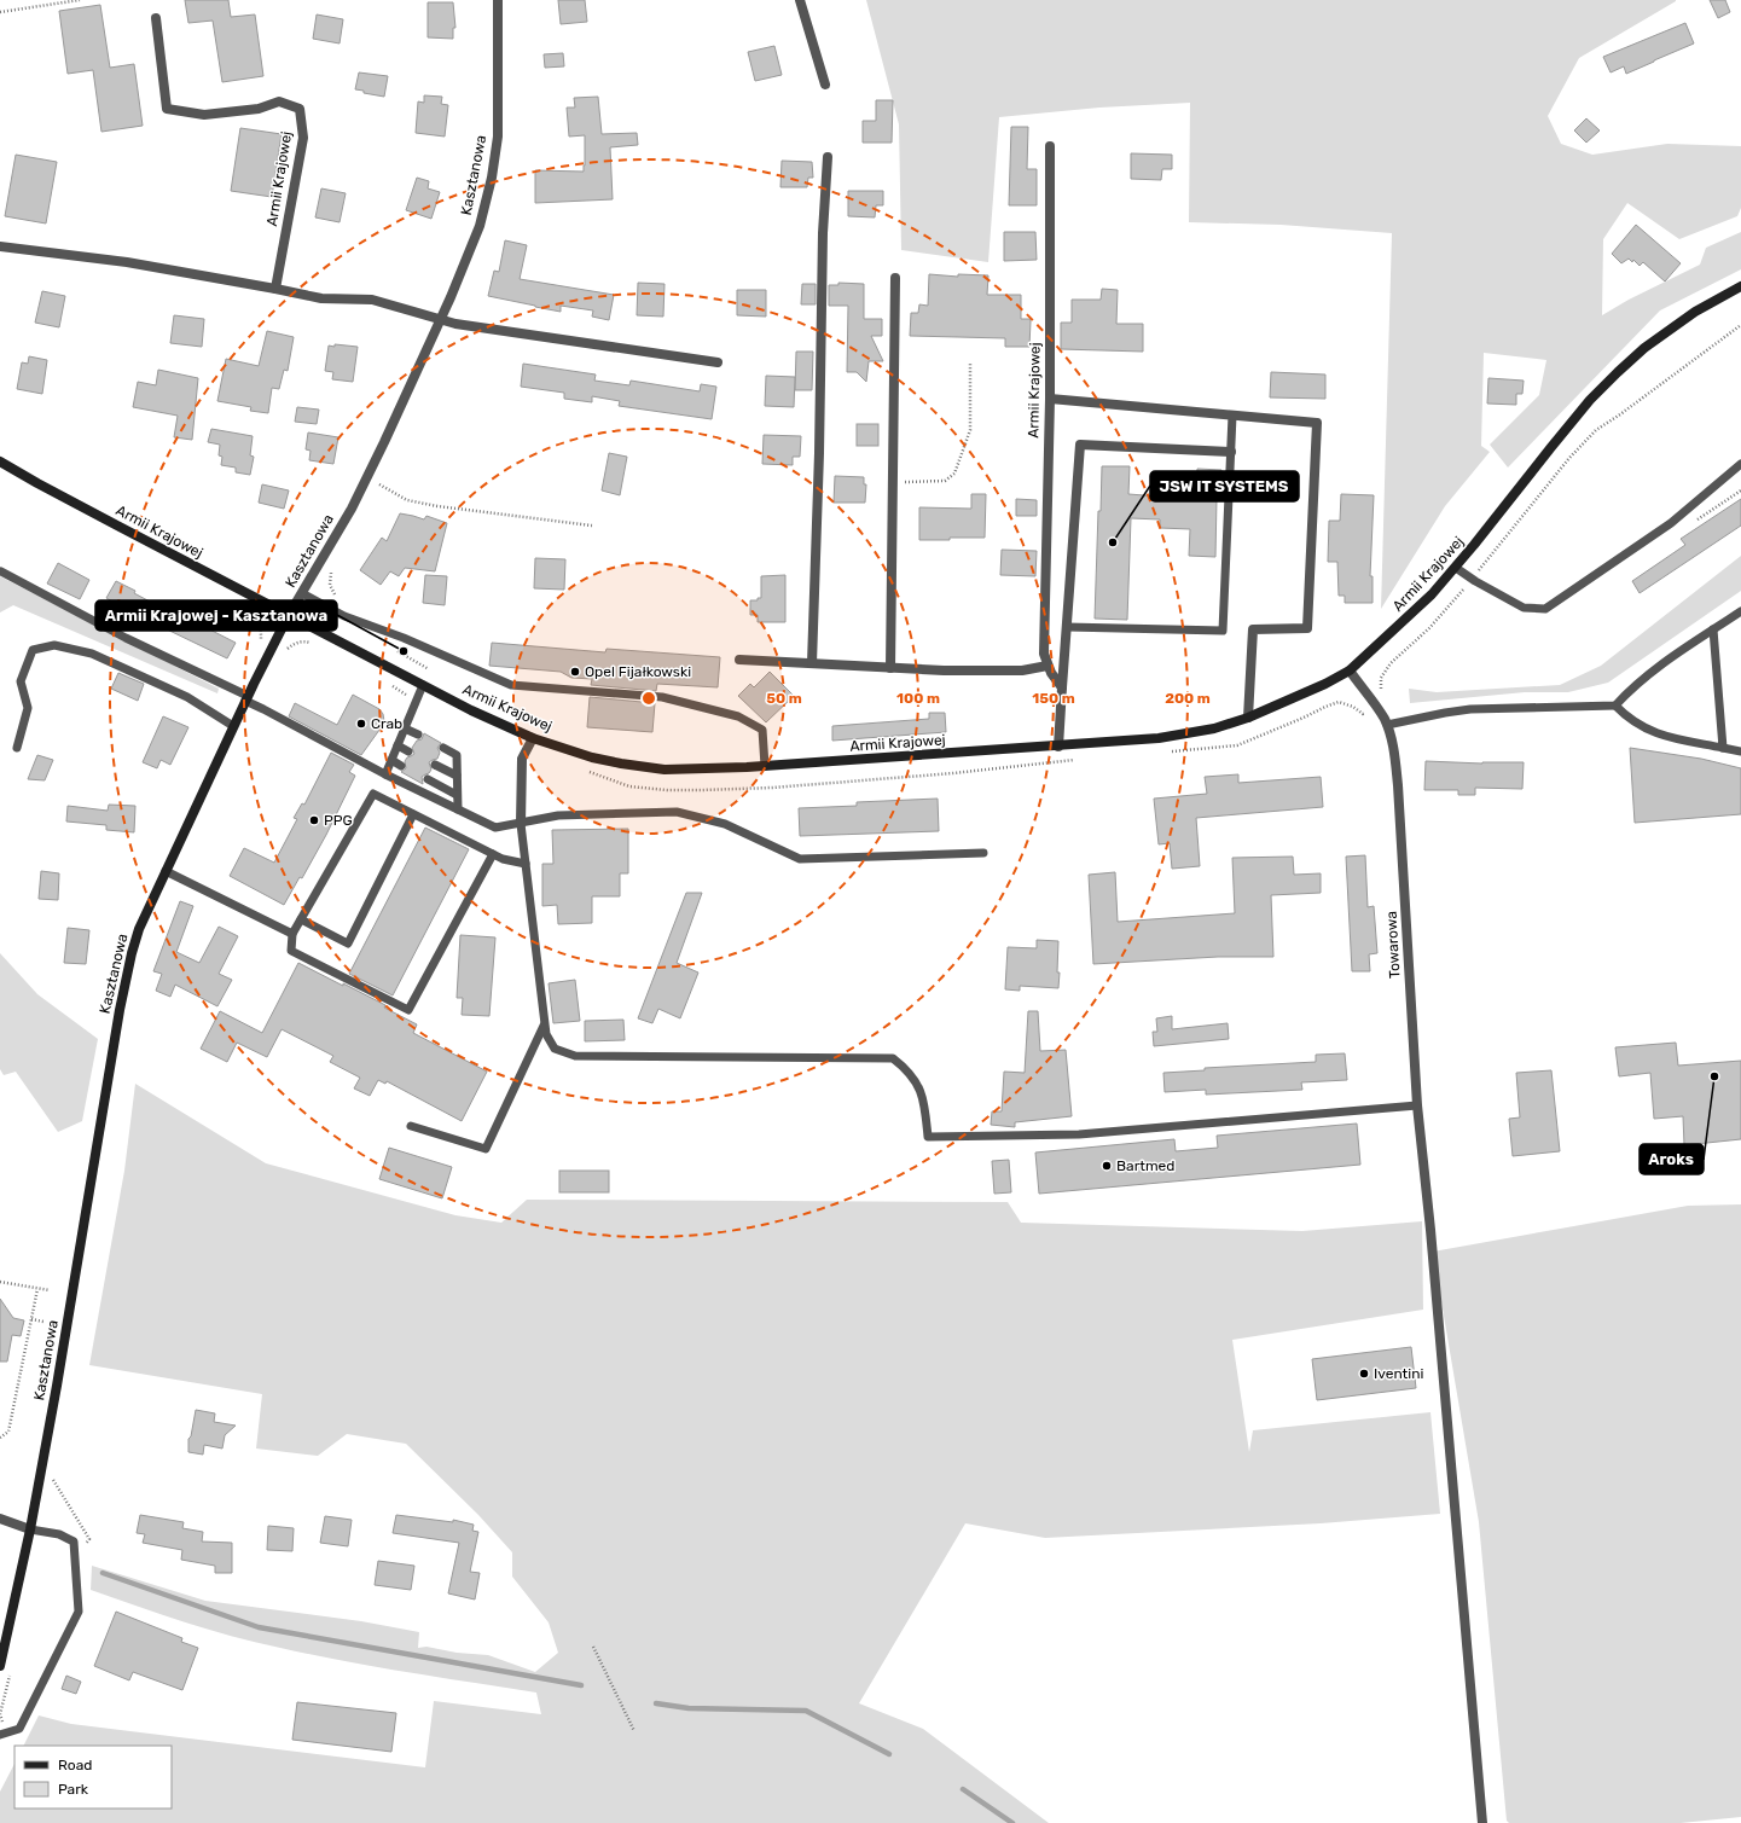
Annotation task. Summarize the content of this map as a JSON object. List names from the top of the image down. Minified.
{"streets":{"street":["Kasztanowa","Armii Krajowej","Towarowa"]},"crossings":[["Kasztanowa","Armii Krajowej"],["Armii Krajowej","Towarowa"]],"places":["JSW IT SYSTEMS","Armii Krajowej - Kasztanowa","Opel Fijałkowski","Crab","PPG","Aroks","Bartmed","Iventini"],"legend":["Road","Park"],"rings":["50 m","100 m","150 m","200 m"]}
